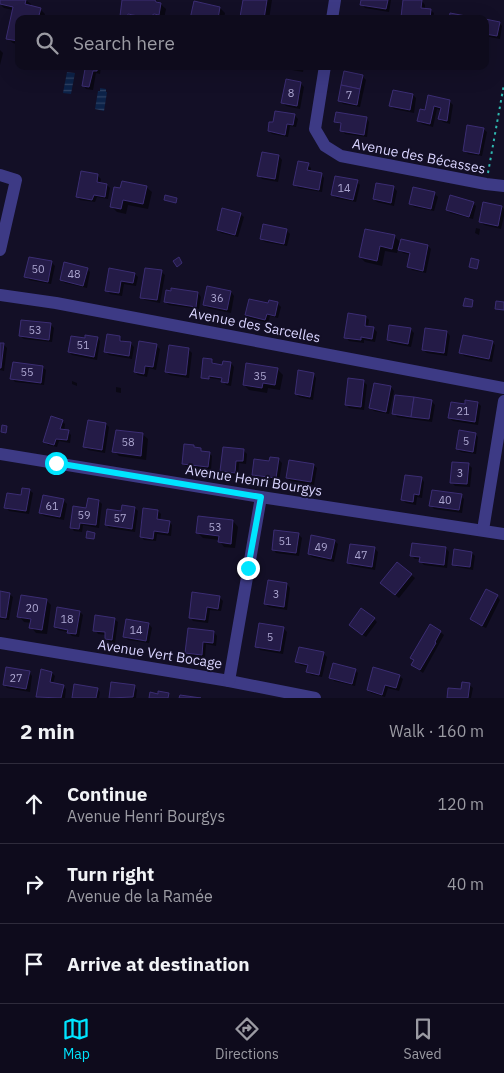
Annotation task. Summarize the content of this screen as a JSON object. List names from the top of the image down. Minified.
{"streets":{"street":["Avenue des Bécasses","Avenue des Sarcelles","Avenue Henri Bourgys","Avenue Vert Bocage"]},"house_numbers":["8","7","14","50","48","36","53","51","55","35","21","5","58","3","40","61","59","57","53","51","49","47","3","20","18","14","5","27"],"page":{"search":"Search here","heading":["2 min","Walk · 160 m"],"list":[["Continue","Avenue Henri Bourgys","120 m"],["Turn right","Avenue de la Ramée","40 m"],"Arrive at destination"],"nav":["Map","Directions","Saved"]}}
